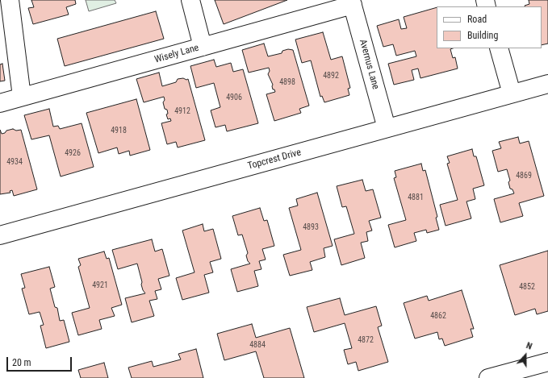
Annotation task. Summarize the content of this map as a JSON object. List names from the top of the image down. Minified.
{"streets":{"street":["Wisely Lane","Avernus Lane","Topcrest Drive"]},"crossings":[["Wisely Lane","Avernus Lane"],["Avernus Lane","Topcrest Drive"]],"house_numbers":["4892","4898","4906","4912","4918","4926","4934","4869","4881","4893","4921","4852","4862","4872","4884"],"legend":["Road","Building"],"scale_bar":"20 m","north":"top"}
